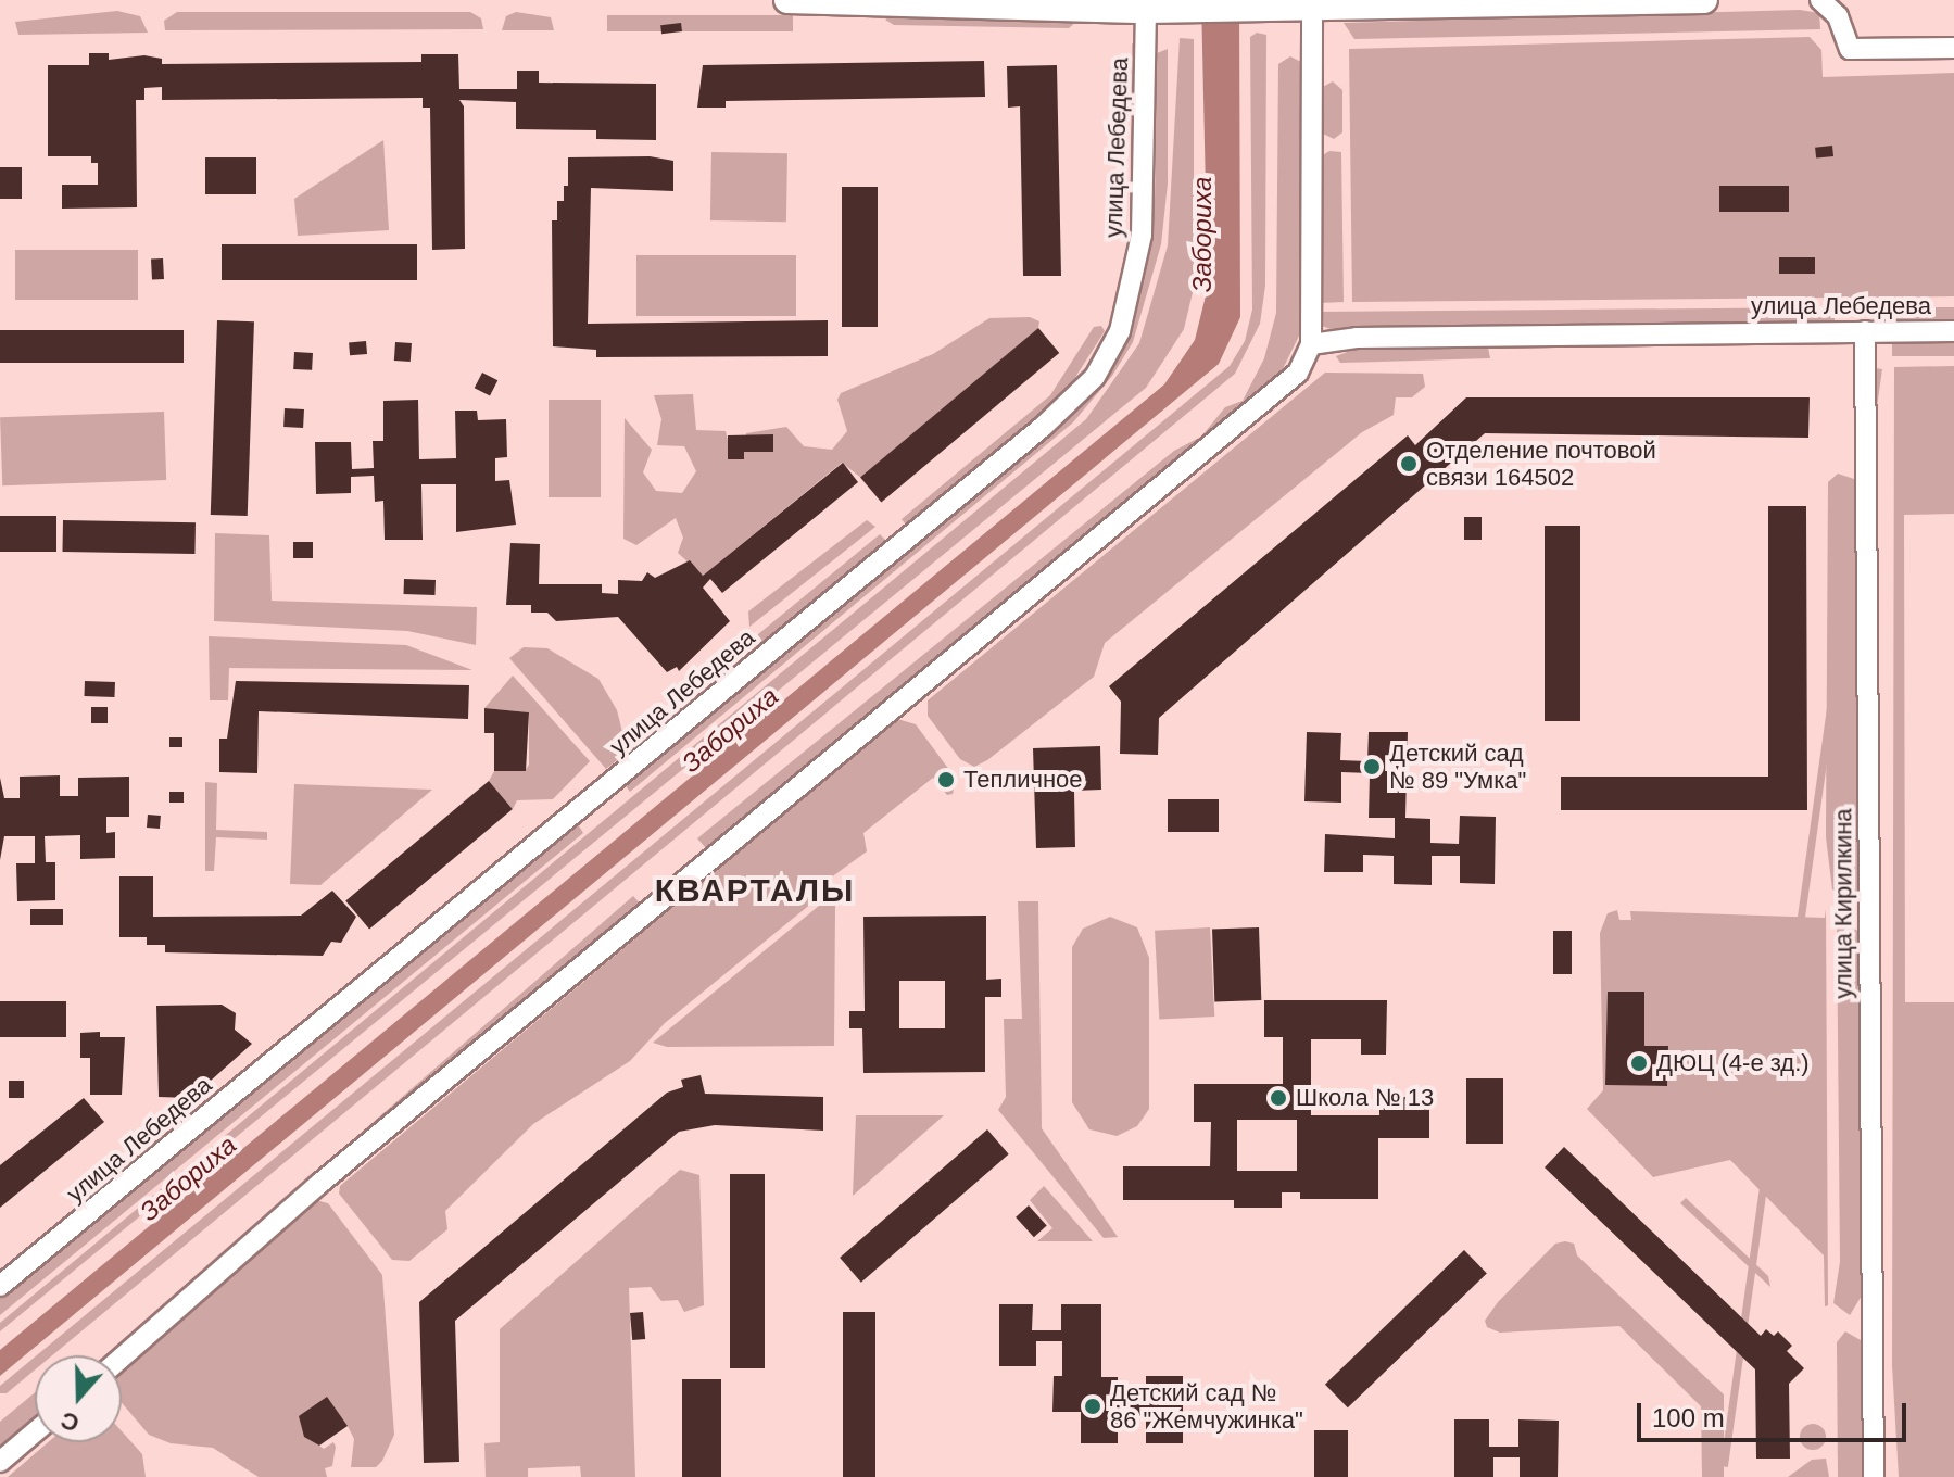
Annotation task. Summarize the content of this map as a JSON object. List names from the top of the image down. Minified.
{"streets":{"street":["улица Лебедева","улица Кирилкина"]},"crossings":[["улица Лебедева","улица Кирилкина"]],"districts":["КВАРТАЛЫ"],"water":["Забориха"],"places":["Отделение почтовой связи 164502","Детский сад № 89 \"Умка\"","Тепличное","ДЮЦ (4-е зд.)","Школа № 13","Детский сад № 86 \"Жемчужинка\""],"scale_bar":"100 m","north":"bottom"}
